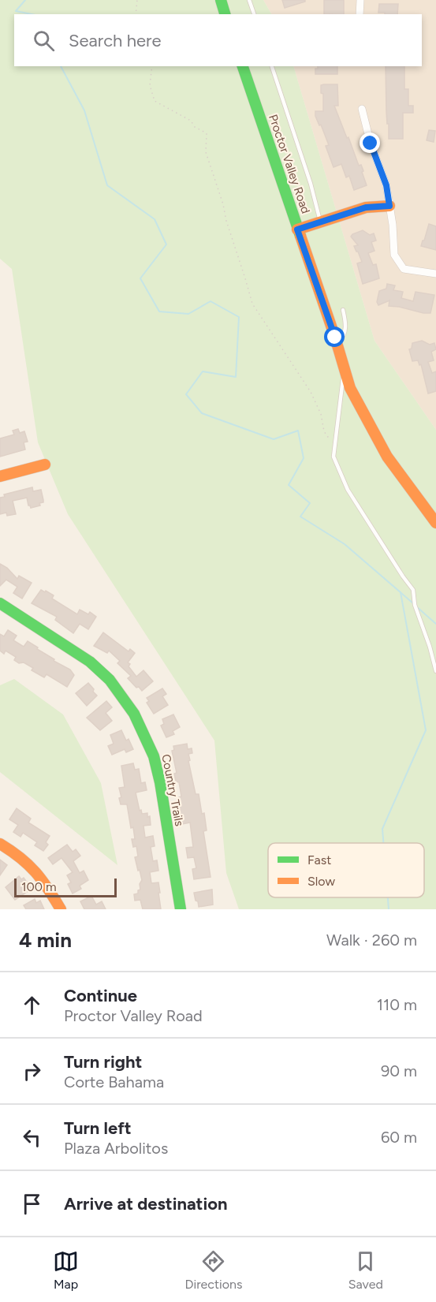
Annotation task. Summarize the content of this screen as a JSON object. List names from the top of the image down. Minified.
{"streets":{"street":["Proctor Valley Road","Country Trails"]},"legend":["Fast","Slow"],"scale_bar":"100 m","page":{"search":"Search here","scale":"100 m","heading":["4 min","Walk · 260 m"],"list":[["Continue","Proctor Valley Road","110 m"],["Turn right","Corte Bahama","90 m"],["Turn left","Plaza Arbolitos","60 m"],"Arrive at destination"],"nav":["Map","Directions","Saved"]}}
